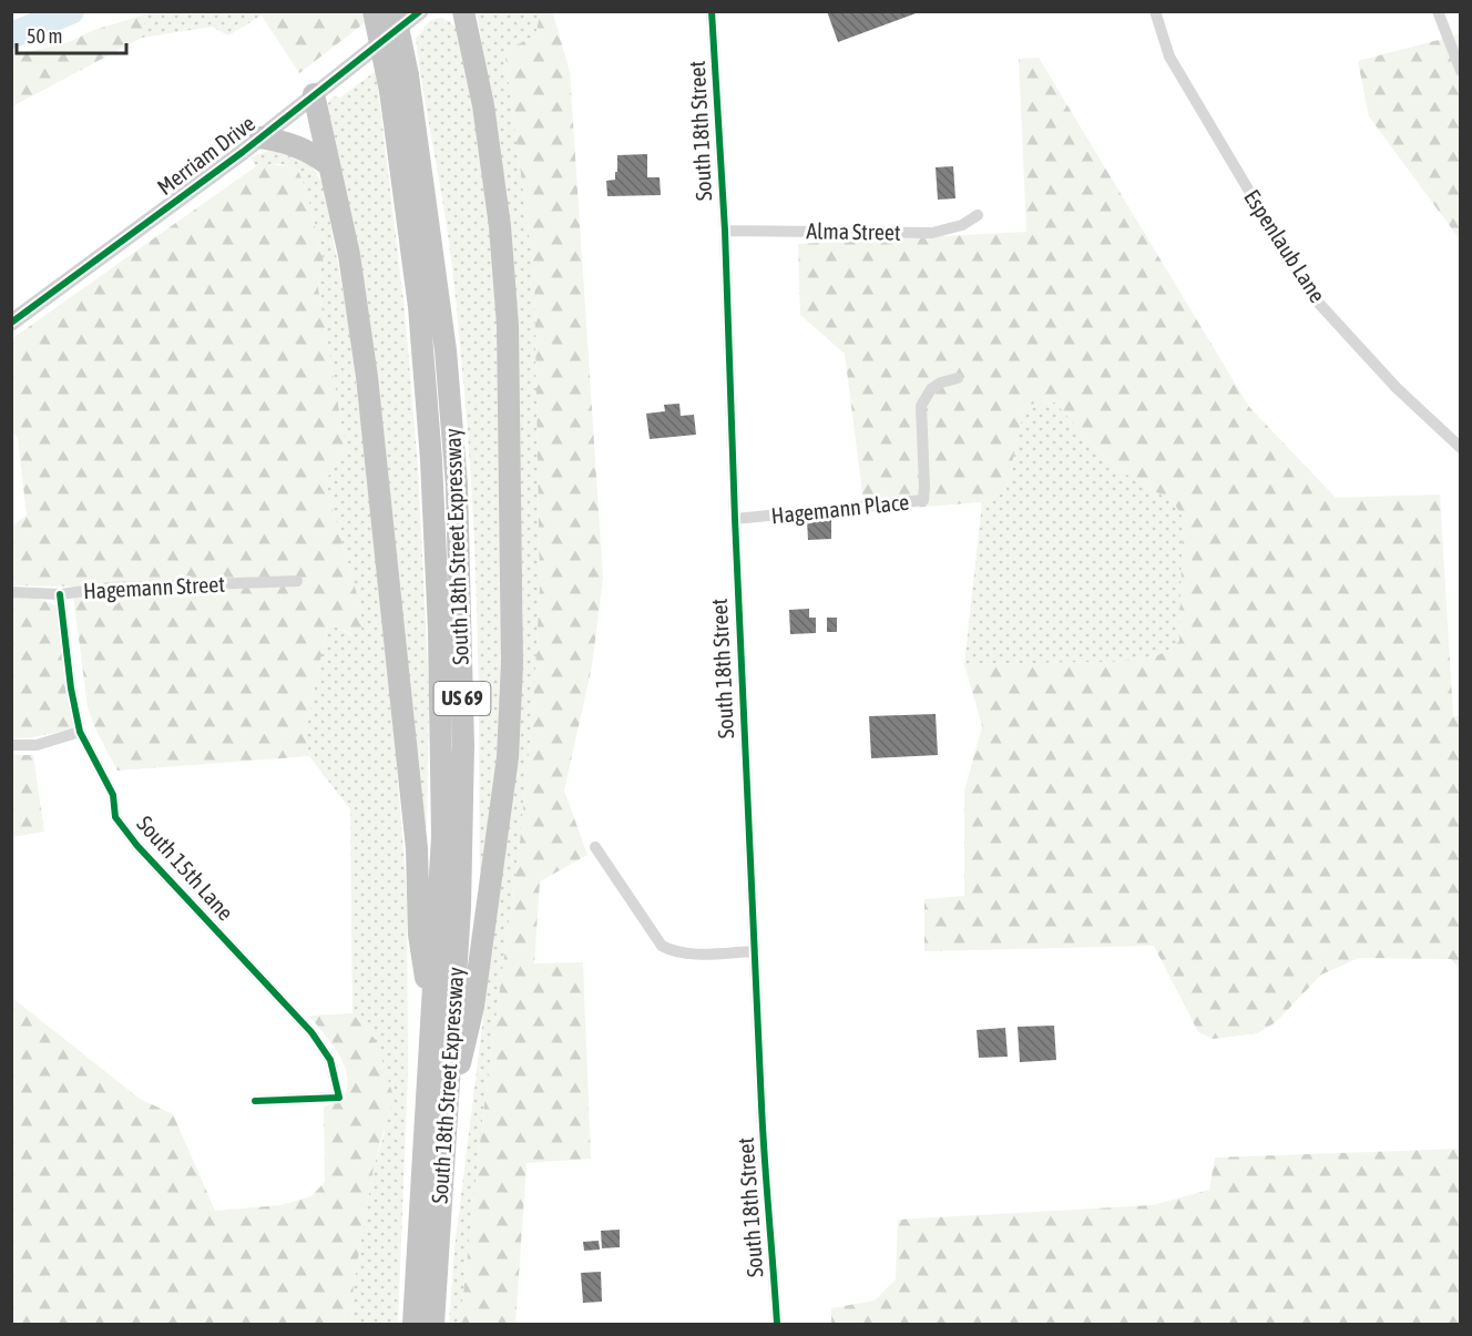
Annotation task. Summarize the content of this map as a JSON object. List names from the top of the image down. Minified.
{"streets":{"highway":["South 18th Street Expressway","US 69"],"main road":["Merriam Drive"],"street":["South 18th Street","Alma Street","Espenlaub Lane","Hagemann Place","Hagemann Street","South 15th Lane"]},"crossings":[["South 18th Street","Alma Street"],["South 18th Street","Hagemann Place"],["Hagemann Street","South 15th Lane"]],"scale_bar":"50 m"}
